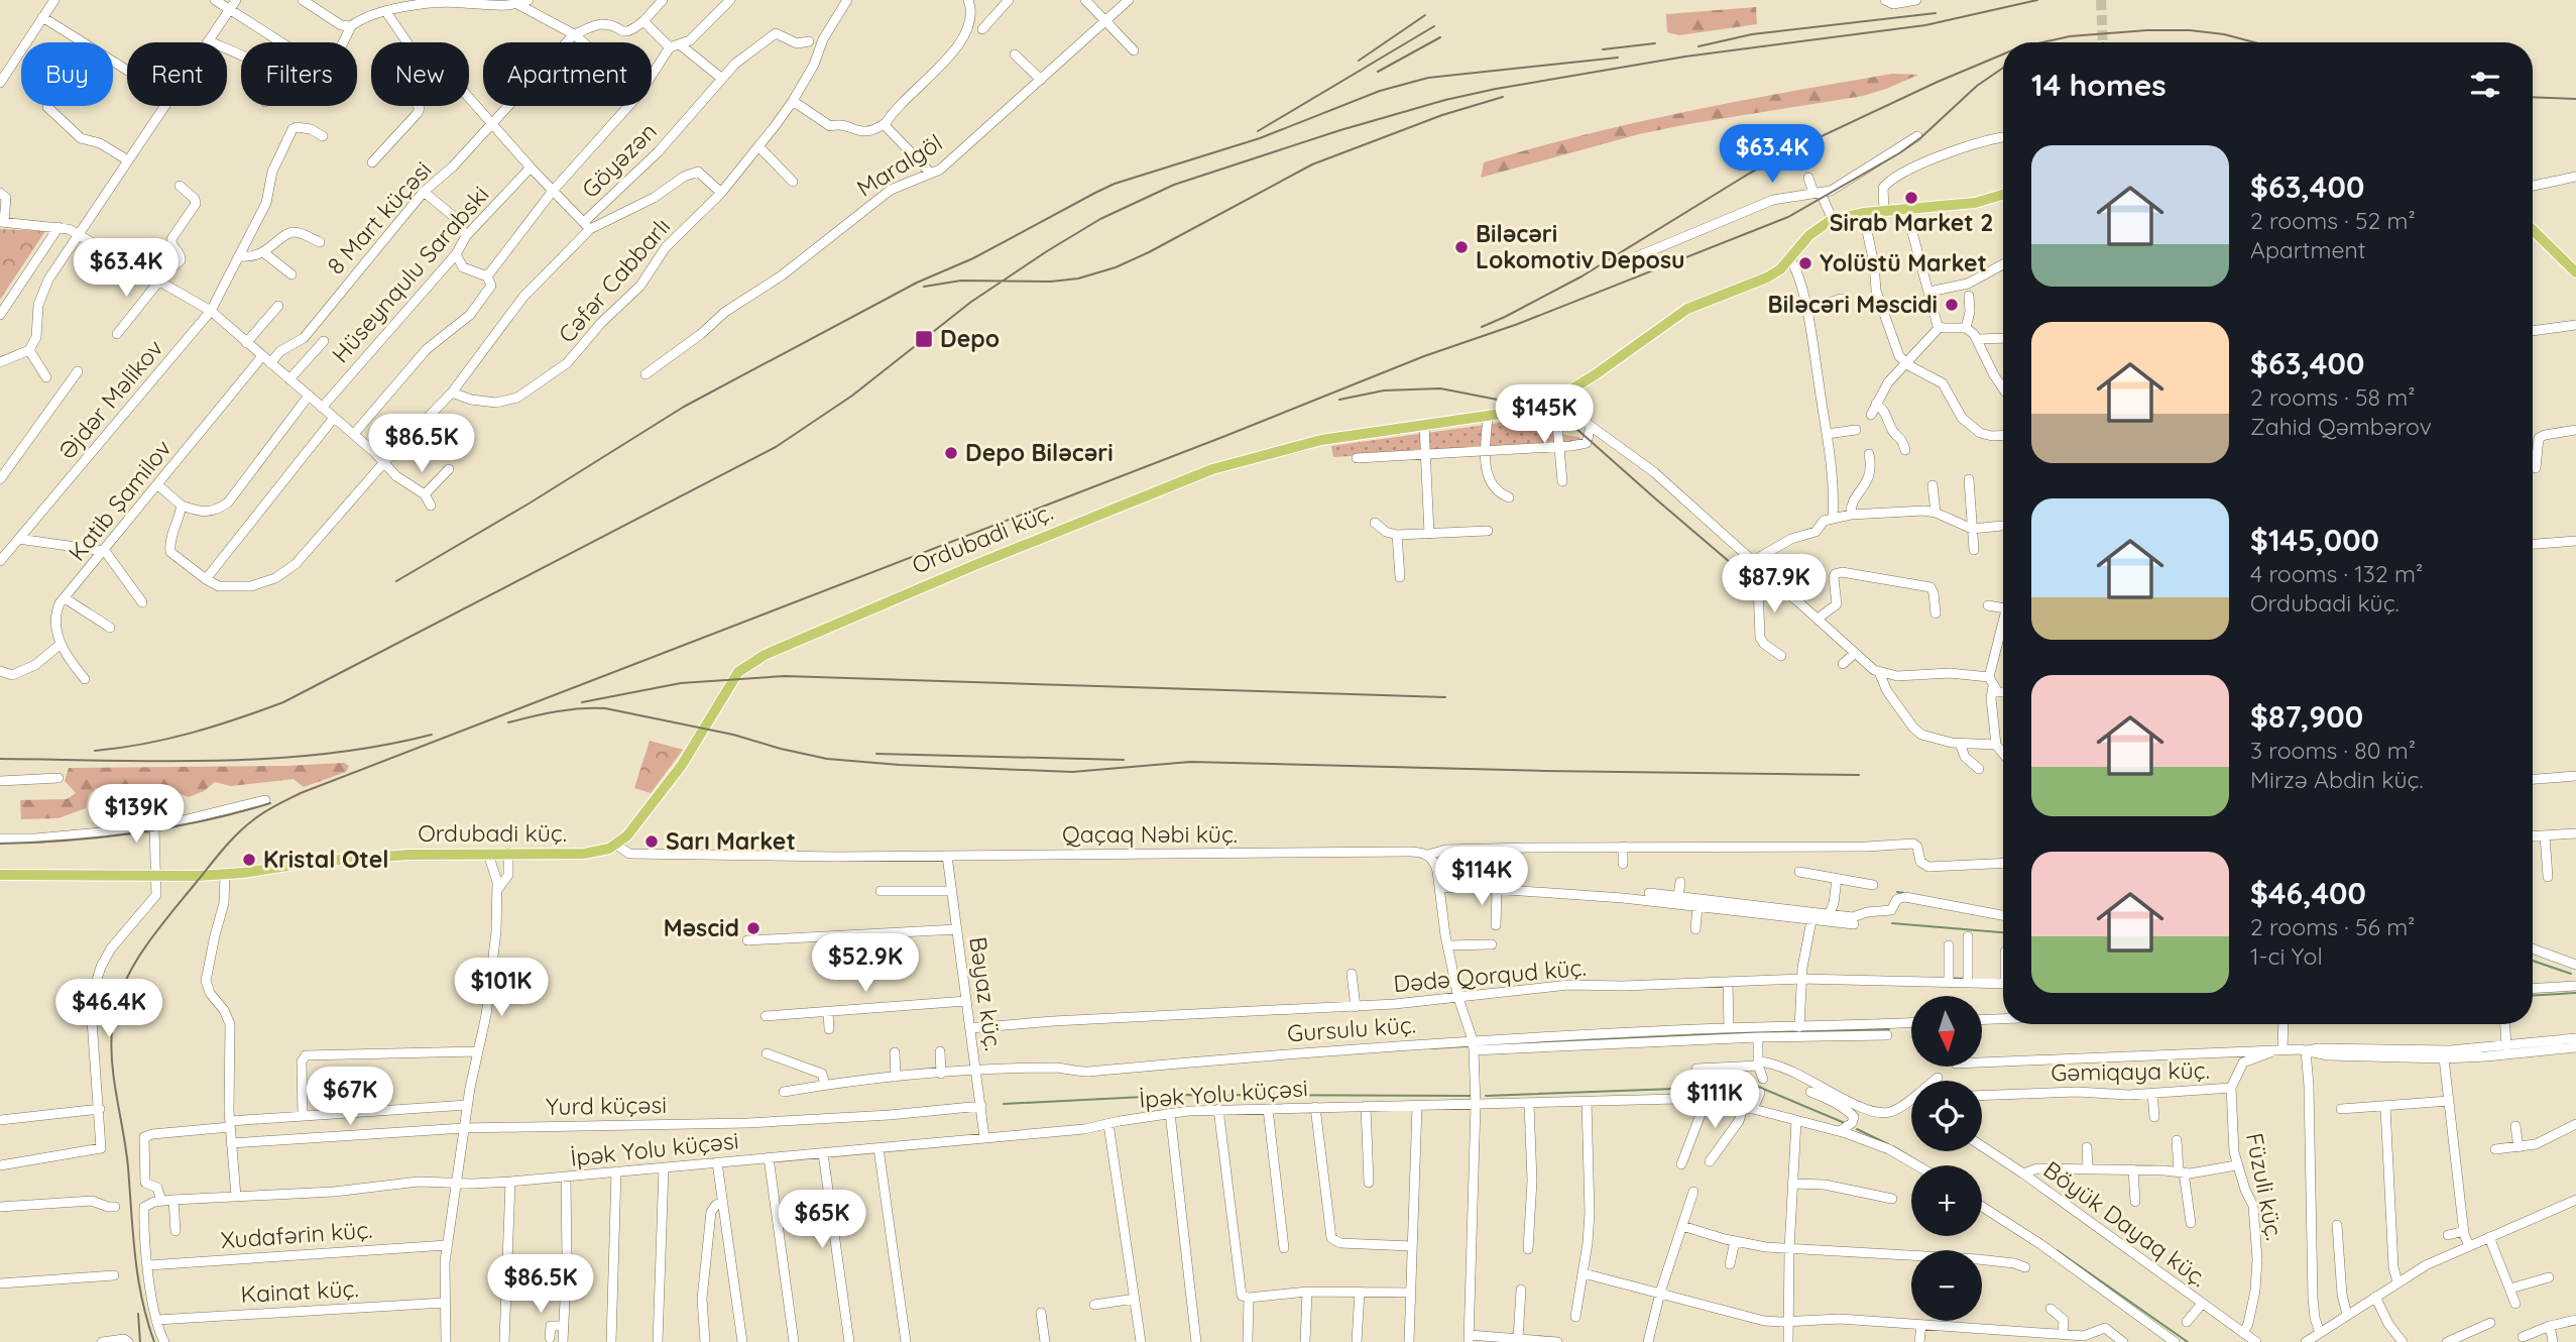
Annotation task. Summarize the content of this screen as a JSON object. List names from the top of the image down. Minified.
{"streets":{"main road":["Ordubadi küç."],"street":["Göyəzən","Maralgöl","8 Mart küçəsi","Hüseynqulu Sarabski","Cəfər Cabbarlı","Əjdər Məlikov","Katib Şamilov","Qaçaq Nəbi küç.","Dədə Qorqud küç.","Bəyaz küç.","Gursulu küç.","Gəmiqaya küç.","İpək Yolu küçəsi","Yurd küçəsi","Füzuli küç.","Böyük Dayaq küç.","Xudafərin küç.","Kainat küç."]},"crossings":[["Göyəzən","8 Mart küçəsi"],["Göyəzən","Hüseynqulu Sarabski"],["Göyəzən","Cəfər Cabbarlı"],["8 Mart küçəsi","Katib Şamilov"],["Ordubadi küç.","Qaçaq Nəbi küç."],["Qaçaq Nəbi küç.","Bəyaz küç."],["Dədə Qorqud küç.","Bəyaz küç."],["Bəyaz küç.","Gursulu küç."],["Bəyaz küç.","İpək Yolu küçəsi"],["Bəyaz küç.","Yurd küçəsi"],["Gəmiqaya küç.","Füzuli küç."],["Füzuli küç.","Böyük Dayaq küç."]],"places":{"other":["Sirab Market 2","Biləcəri Lokomotiv Deposu","Yolüstü Market","Biləcəri Məscidi","Depo Biləcəri","Sarı Market","Kristal Otel","Məscid"],"transit":["Depo"]},"north":"bottom","page":{"chip":["Buy","Rent","Filters","New","Apartment"],"heading":"14 homes","price":["$63.4K","$63.4K","$145K","$86.5K","$87.9K","$139K","$114K","$52.9K","$101K","$46.4K","$67K","$111K","$65K","$86.5K"],"list":[{"name":"$63,400","note":"2 rooms · 52 m² · Apartment"},{"name":"$63,400","note":"2 rooms · 58 m² · Zahid Qəmbərov"},{"name":"$145,000","note":"4 rooms · 132 m² · Ordubadi küç."},{"name":"$87,900","note":"3 rooms · 80 m² · Mirzə Abdin küç."},{"name":"$46,400","note":"2 rooms · 56 m² · 1-ci Yol"}],"map_buttons":["+","−"]}}
